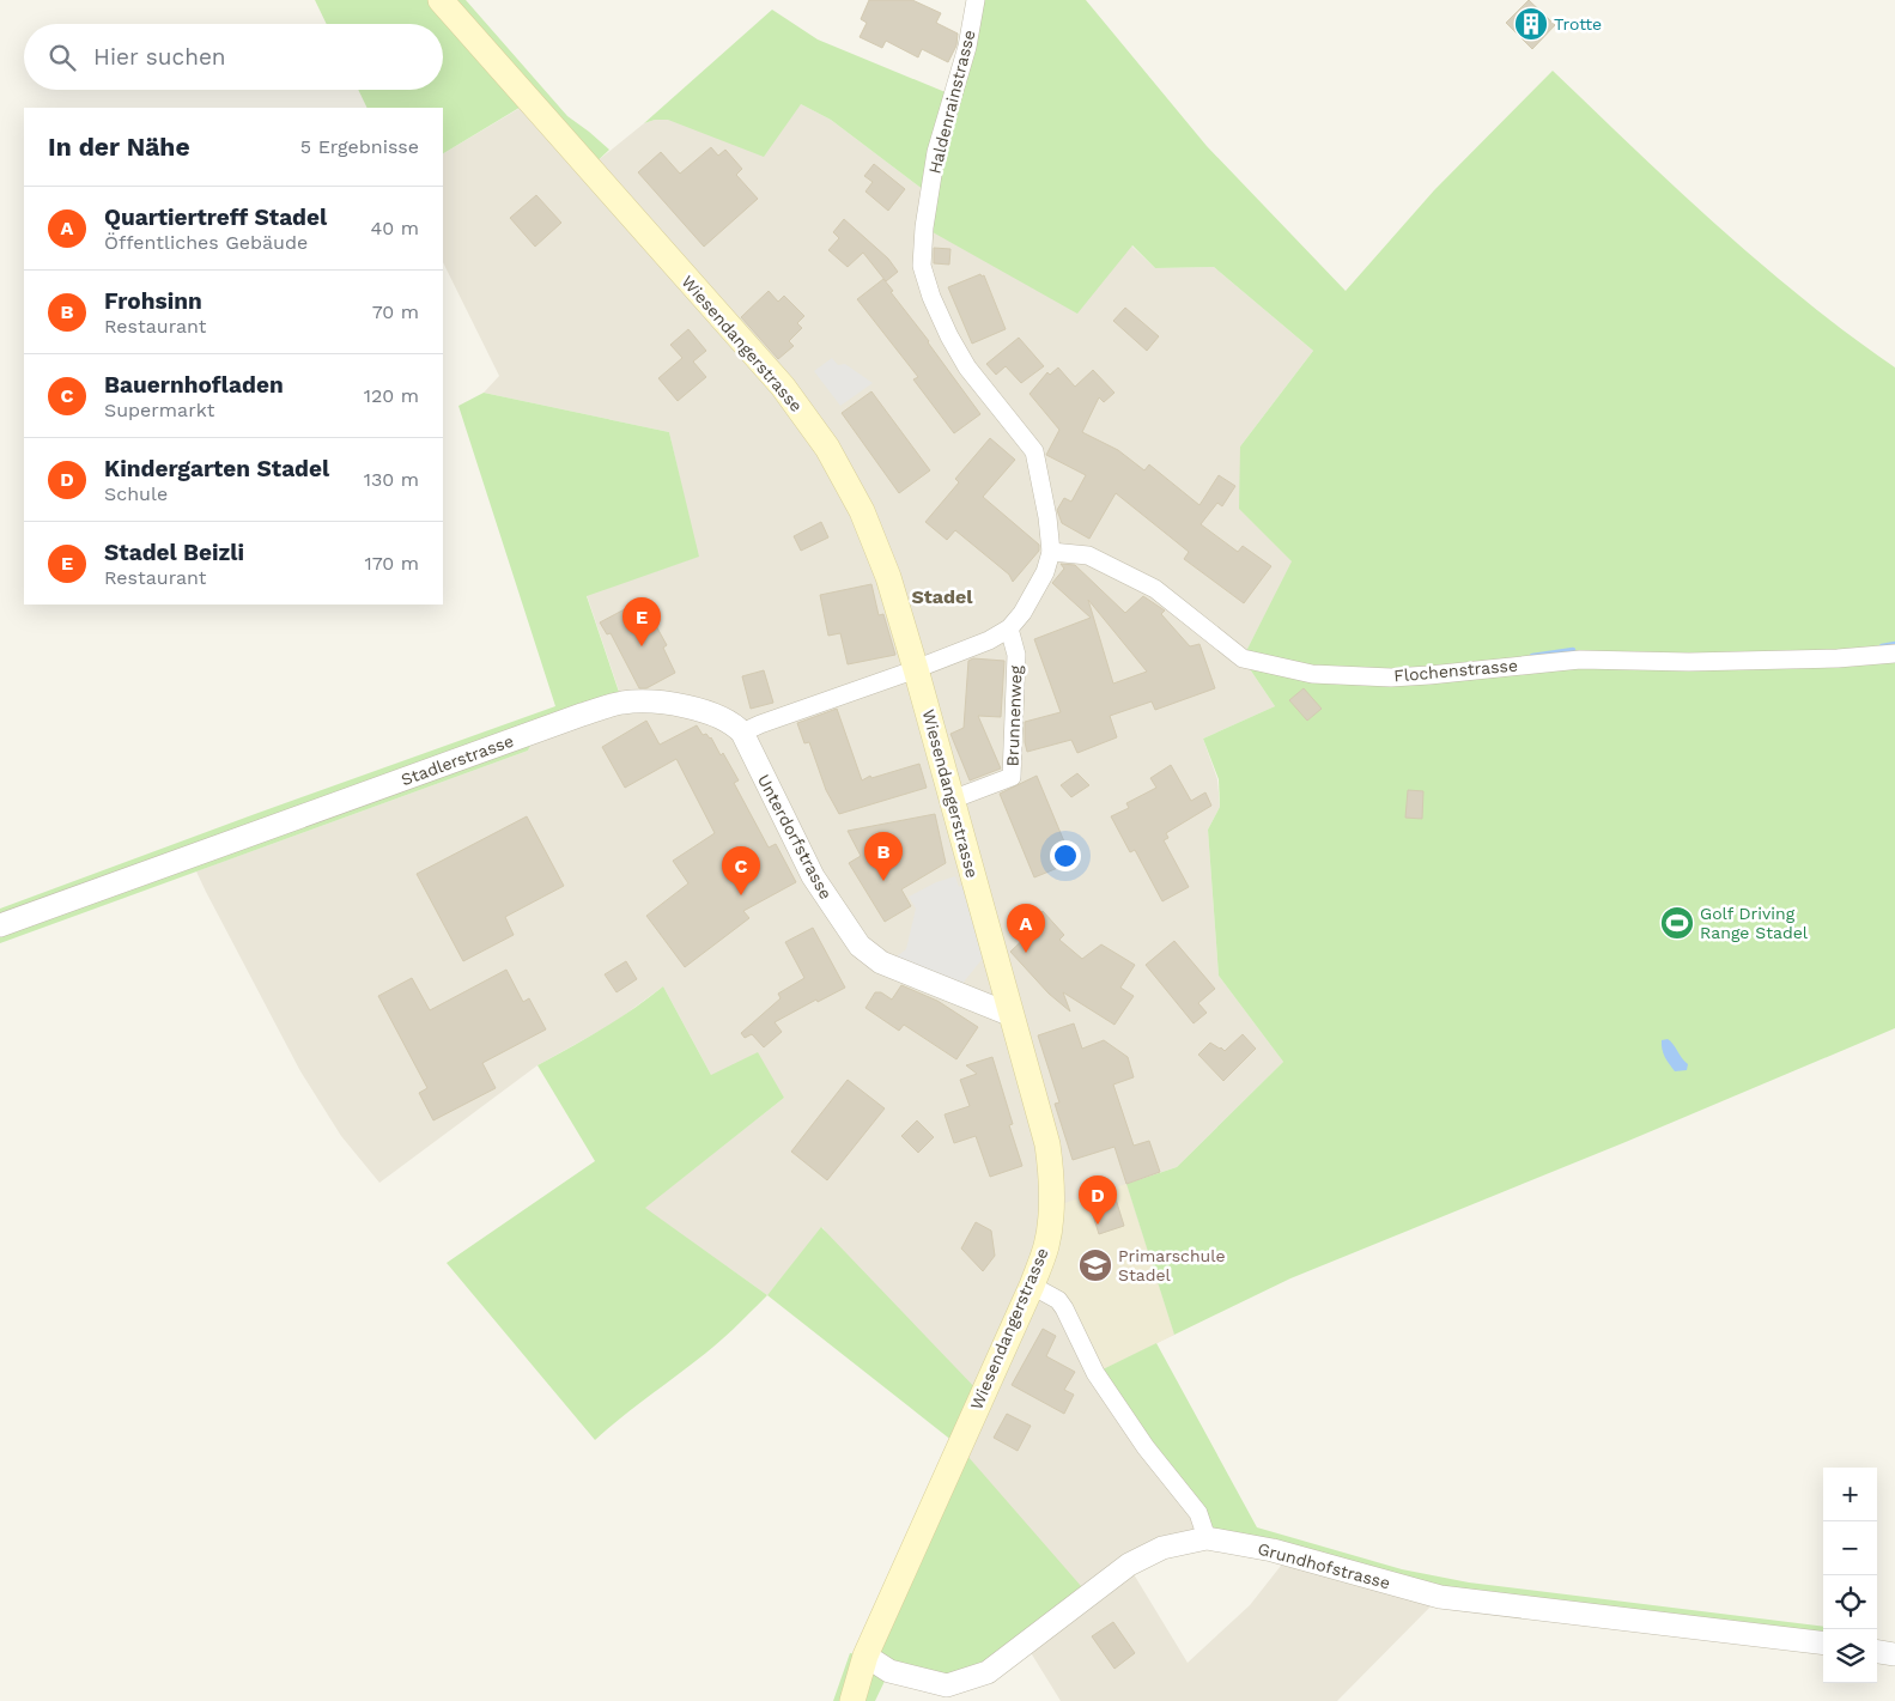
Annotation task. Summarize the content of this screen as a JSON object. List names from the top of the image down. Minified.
{"streets":{"main road":["Wiesendangerstrasse"],"street":["Haldenrainstrasse","Flochenstrasse","Brunnenweg","Stadlerstrasse","Unterdorfstrasse","Grundhofstrasse"]},"crossings":[["Haldenrainstrasse","Wiesendangerstrasse"],["Haldenrainstrasse","Flochenstrasse"],["Haldenrainstrasse","Brunnenweg"],["Wiesendangerstrasse","Brunnenweg"],["Wiesendangerstrasse","Unterdorfstrasse"],["Wiesendangerstrasse","Grundhofstrasse"],["Stadlerstrasse","Unterdorfstrasse"]],"districts":["Stadel"],"places":{"building":["Trotte"],"sports":["Golf Driving Range Stadel"],"school or university":["Primarschule Stadel"]},"page":{"search":"Hier suchen","heading":["In der Nähe","5 Ergebnisse"],"list":[{"mark":"A","name":"Quartiertreff Stadel","note":"Öffentliches Gebäude","value":"40 m"},{"mark":"B","name":"Frohsinn","note":"Restaurant","value":"70 m"},{"mark":"C","name":"Bauernhofladen","note":"Supermarkt","value":"120 m"},{"mark":"D","name":"Kindergarten Stadel","note":"Schule","value":"130 m"},{"mark":"E","name":"Stadel Beizli","note":"Restaurant","value":"170 m"}],"pins":["E","B","C","A","D"],"map_buttons":["+","−"]}}
